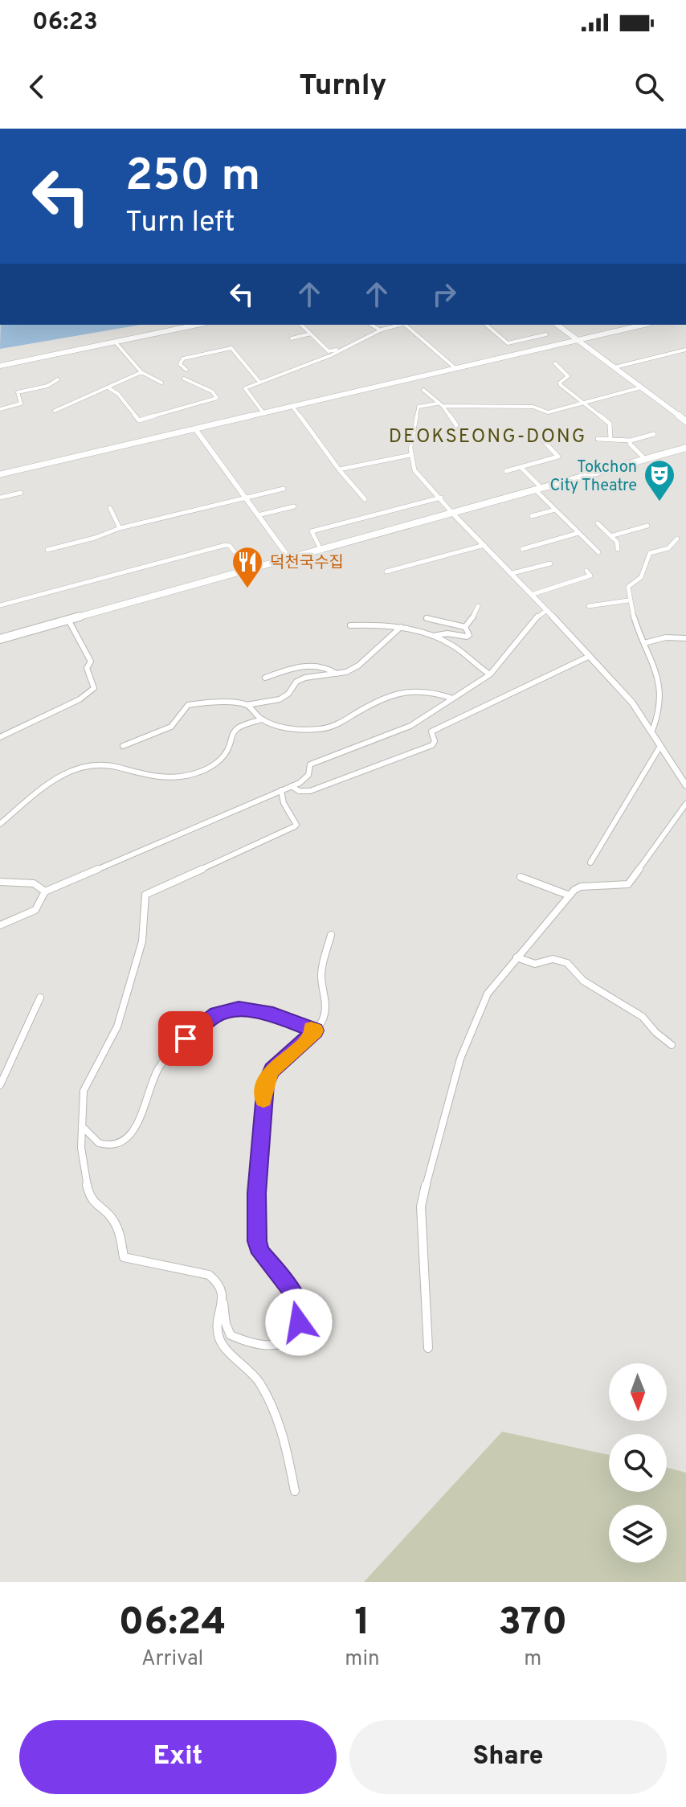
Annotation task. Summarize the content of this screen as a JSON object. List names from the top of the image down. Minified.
{"districts":["DEOKSEONG-DONG"],"places":{"theatre":["Tokchon City Theatre"],"restaurant":["덕천국수집"]},"north":"bottom","page":{"status":"06:23","header":"Turnly","turn":["250 m","Turn left"],"eta":["06:24","Arrival","1","min","370","m"],"buttons":["Exit","Share"]}}
